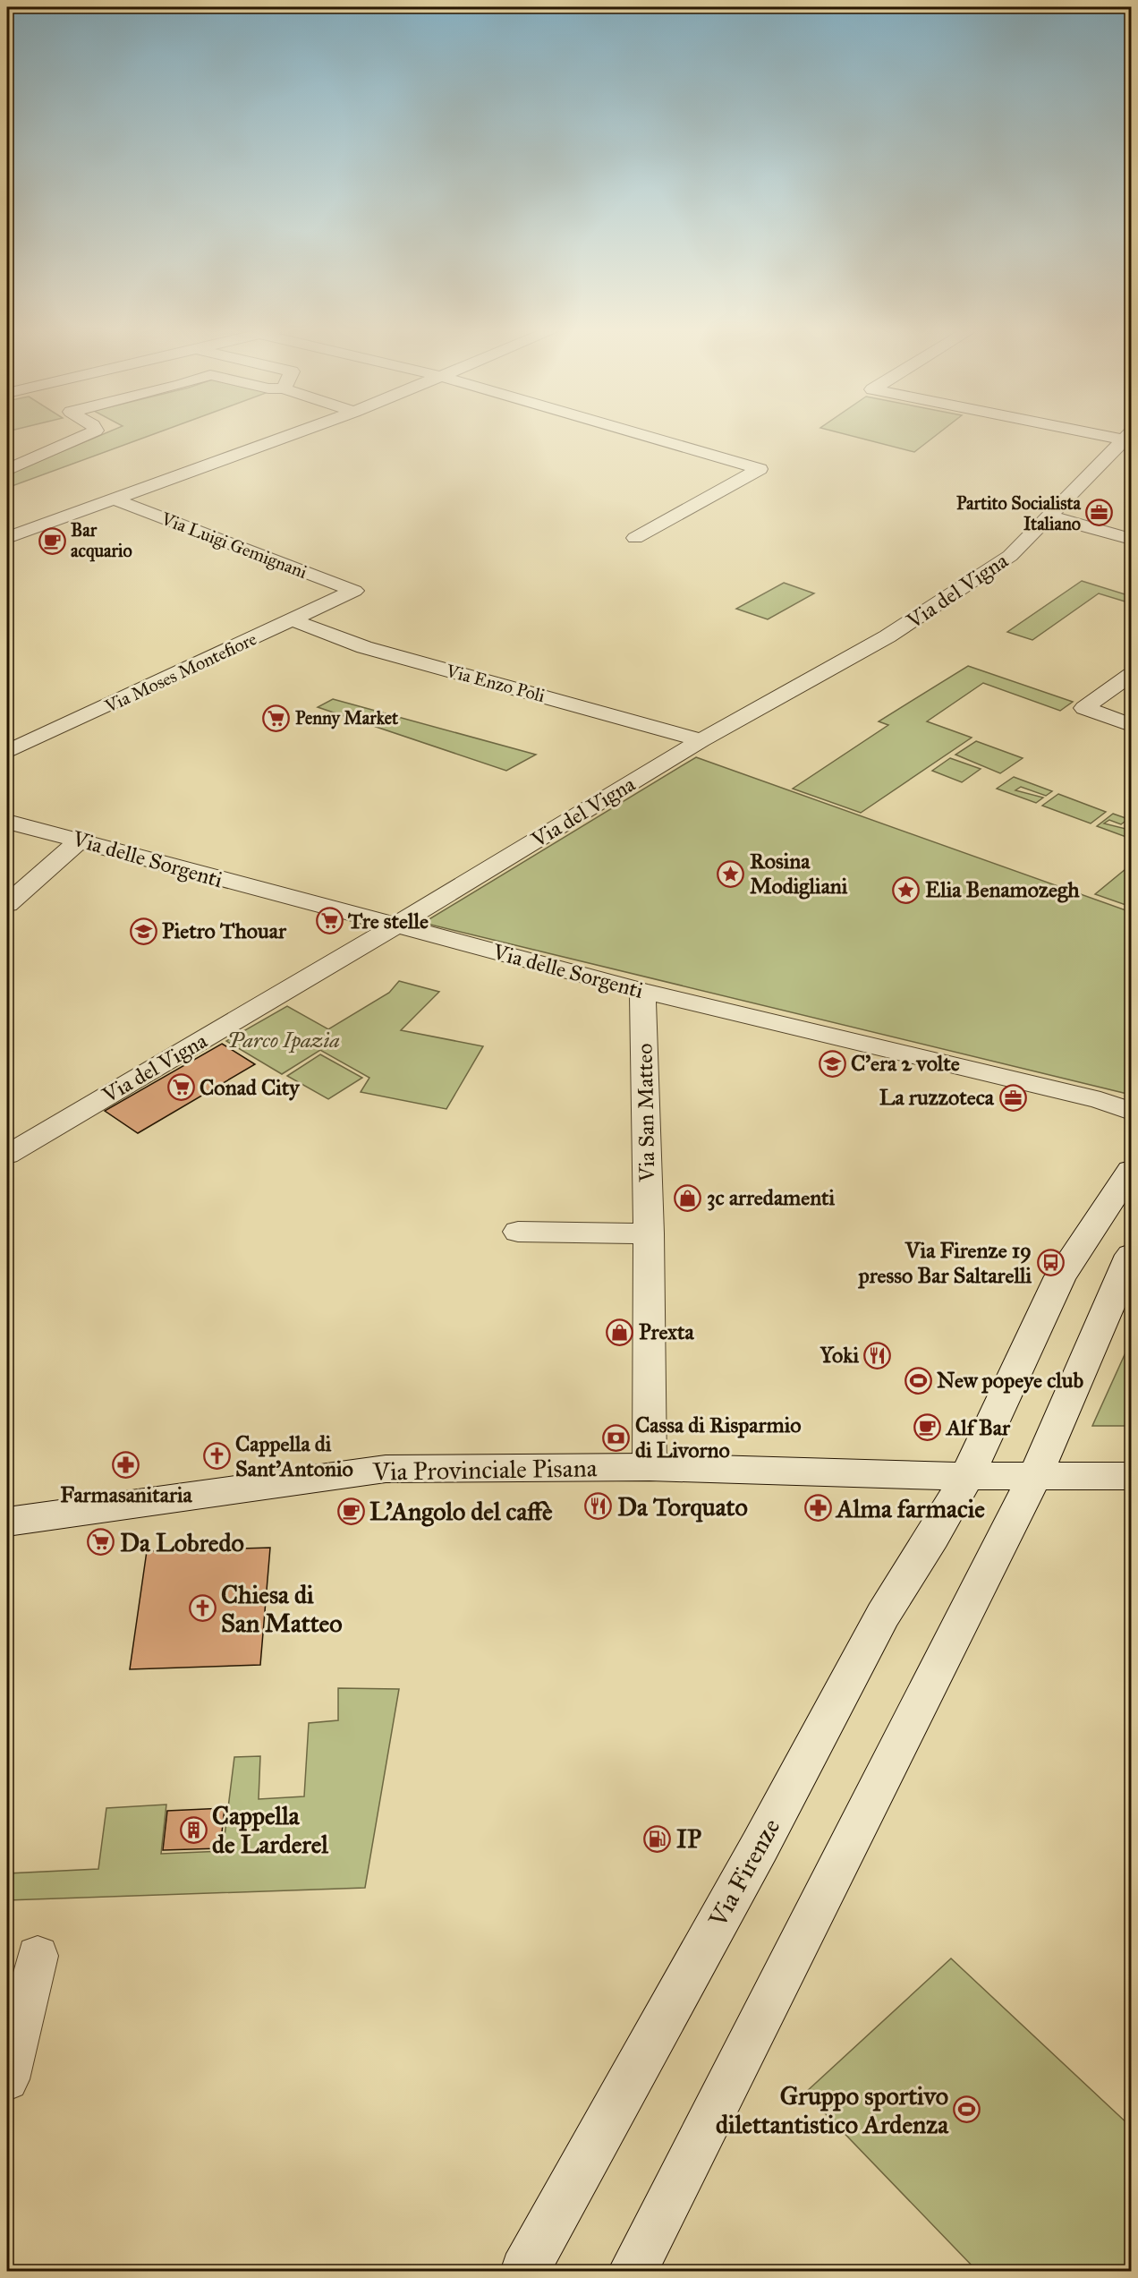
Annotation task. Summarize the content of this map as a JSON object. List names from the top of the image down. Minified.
{"streets":{"main road":["Via Provinciale Pisana","Via Firenze"],"street":["Via Luigi Gemignani","Via del Vigna","Via Moses Montefiore","Via Enzo Poli","Via delle Sorgenti","Via San Matteo"]},"crossings":[["Via Luigi Gemignani","Via Moses Montefiore"],["Via del Vigna","Via Enzo Poli"],["Via del Vigna","Via delle Sorgenti"],["Via Moses Montefiore","Via Enzo Poli"],["Via delle Sorgenti","Via San Matteo"],["Via San Matteo","Via Provinciale Pisana"],["Via Provinciale Pisana","Via Firenze"]],"parks":["Parco Ipazia"],"places":{"office":["Partito Socialista Italiano","La ruzzoteca"],"cafe":["Bar acquario","Alf Bar","L'Angolo del caffè"],"supermarket":["Penny Market","Tre stelle","Conad City","Da Lobredo"],"place":["Rosina Modigliani","Elia Benamozegh"],"school or university":["Pietro Thouar","C’era 2 volte"],"shop":["3c arredamenti","Prexta"],"bus stop":["Via Firenze 19 presso Bar Saltarelli"],"restaurant":["Yoki","Da Torquato"],"sports":["New popeye club","Gruppo sportivo dilettantistico Ardenza"],"bank":["Cassa di Risparmio di Livorno"],"church":["Cappella di Sant'Antonio","Chiesa di San Matteo"],"pharmacy":["Farmasanitaria","Alma farmacie"],"building":["Cappella de Larderel"],"fuel station":["IP"]}}
